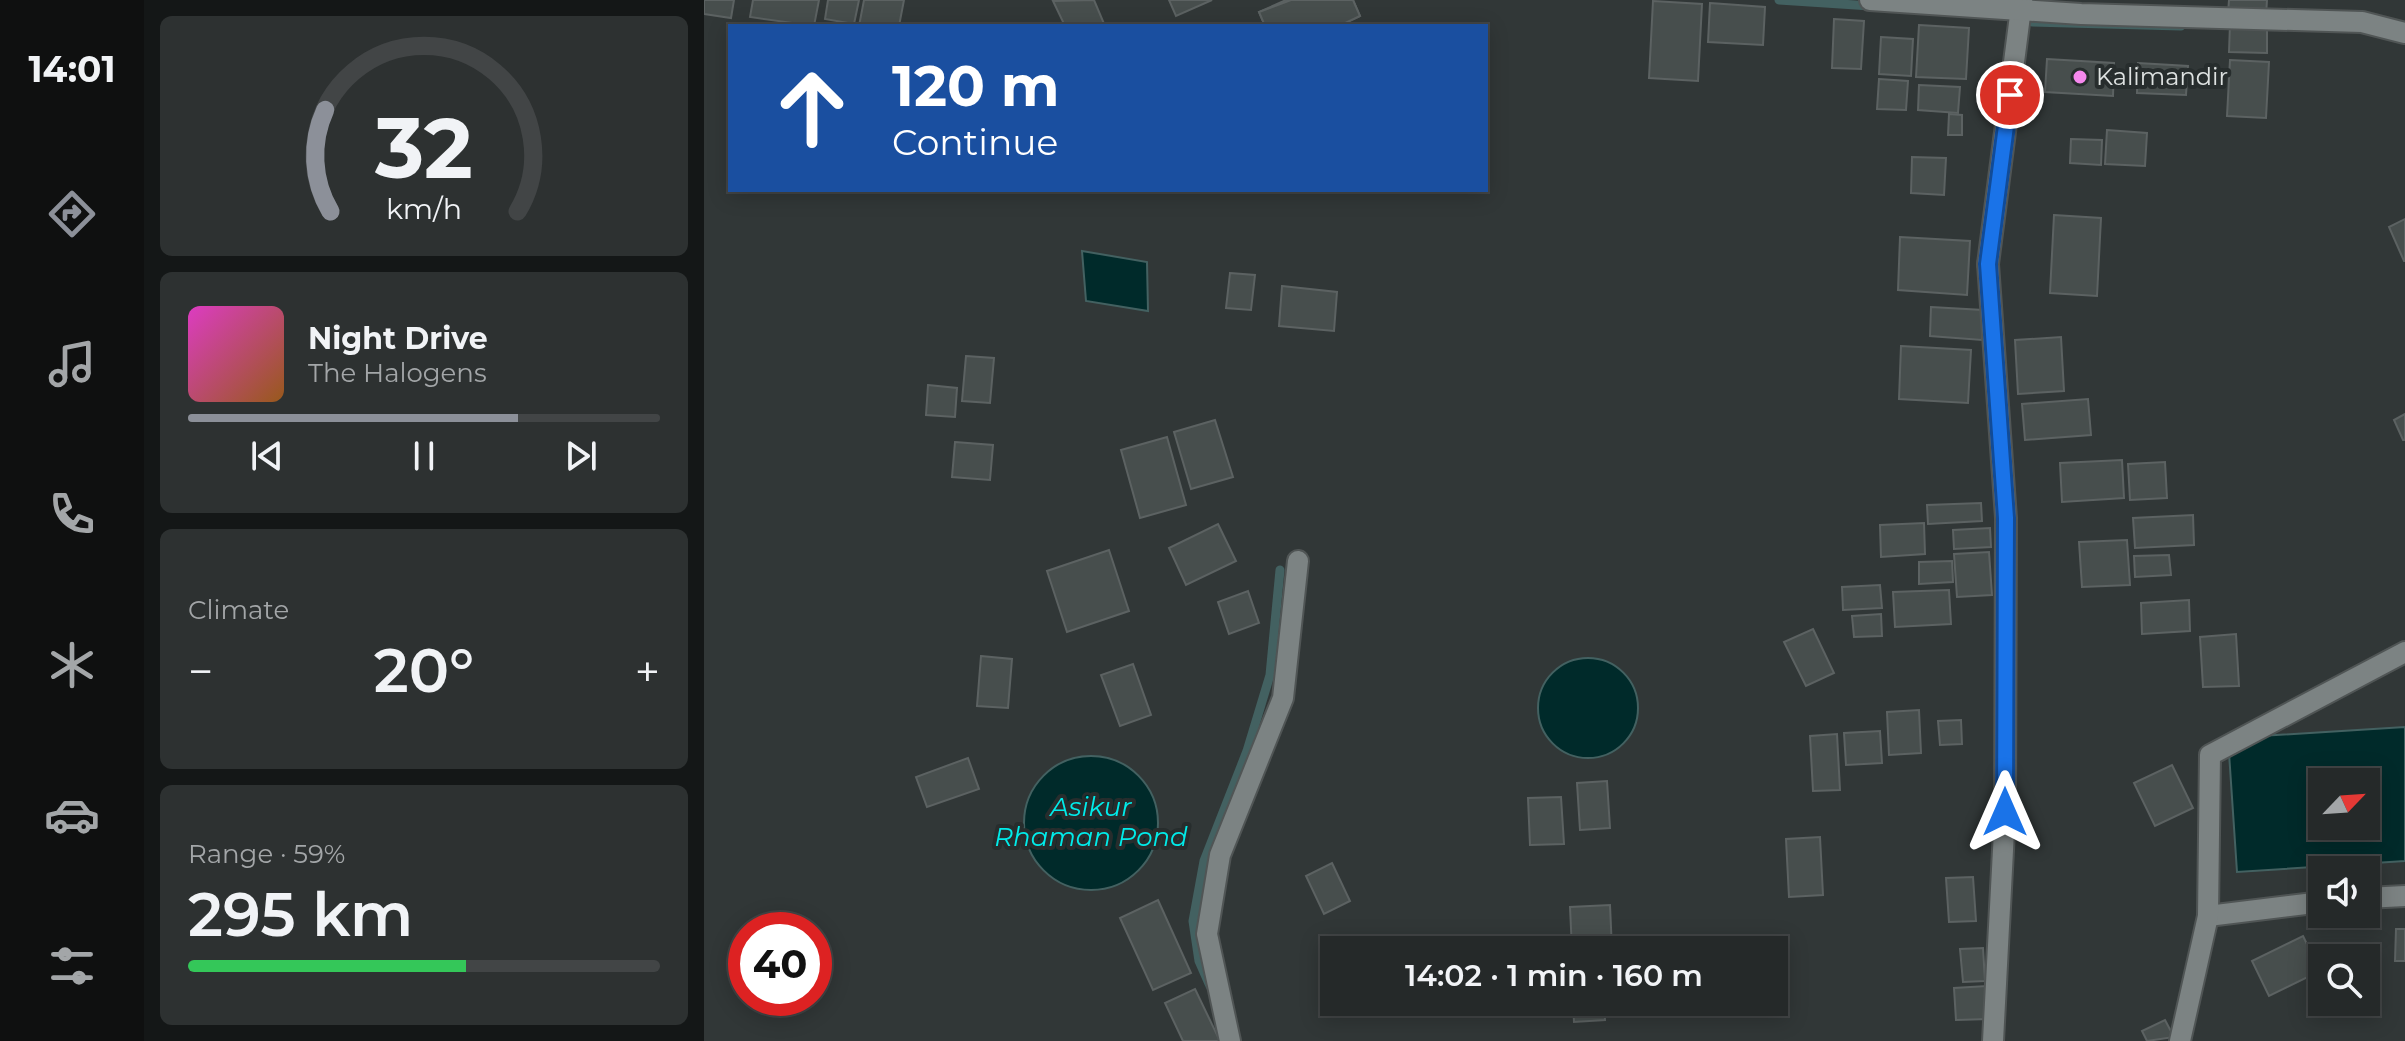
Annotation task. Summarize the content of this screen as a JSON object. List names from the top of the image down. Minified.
{"water":["Asikur Rhaman Pond"],"places":["Kalimandir"],"north":"top right","page":{"tabs":"14:01","turn":["120 m","Continue"],"song":["Night Drive","The Halogens"],"tile":["Climate",["Range · 59%","295 km"]],"heat":["−","20°","+"],"limit":"40","trip":"14:02 · 1 min · 160 m","gauge":["32","km/h"]}}
